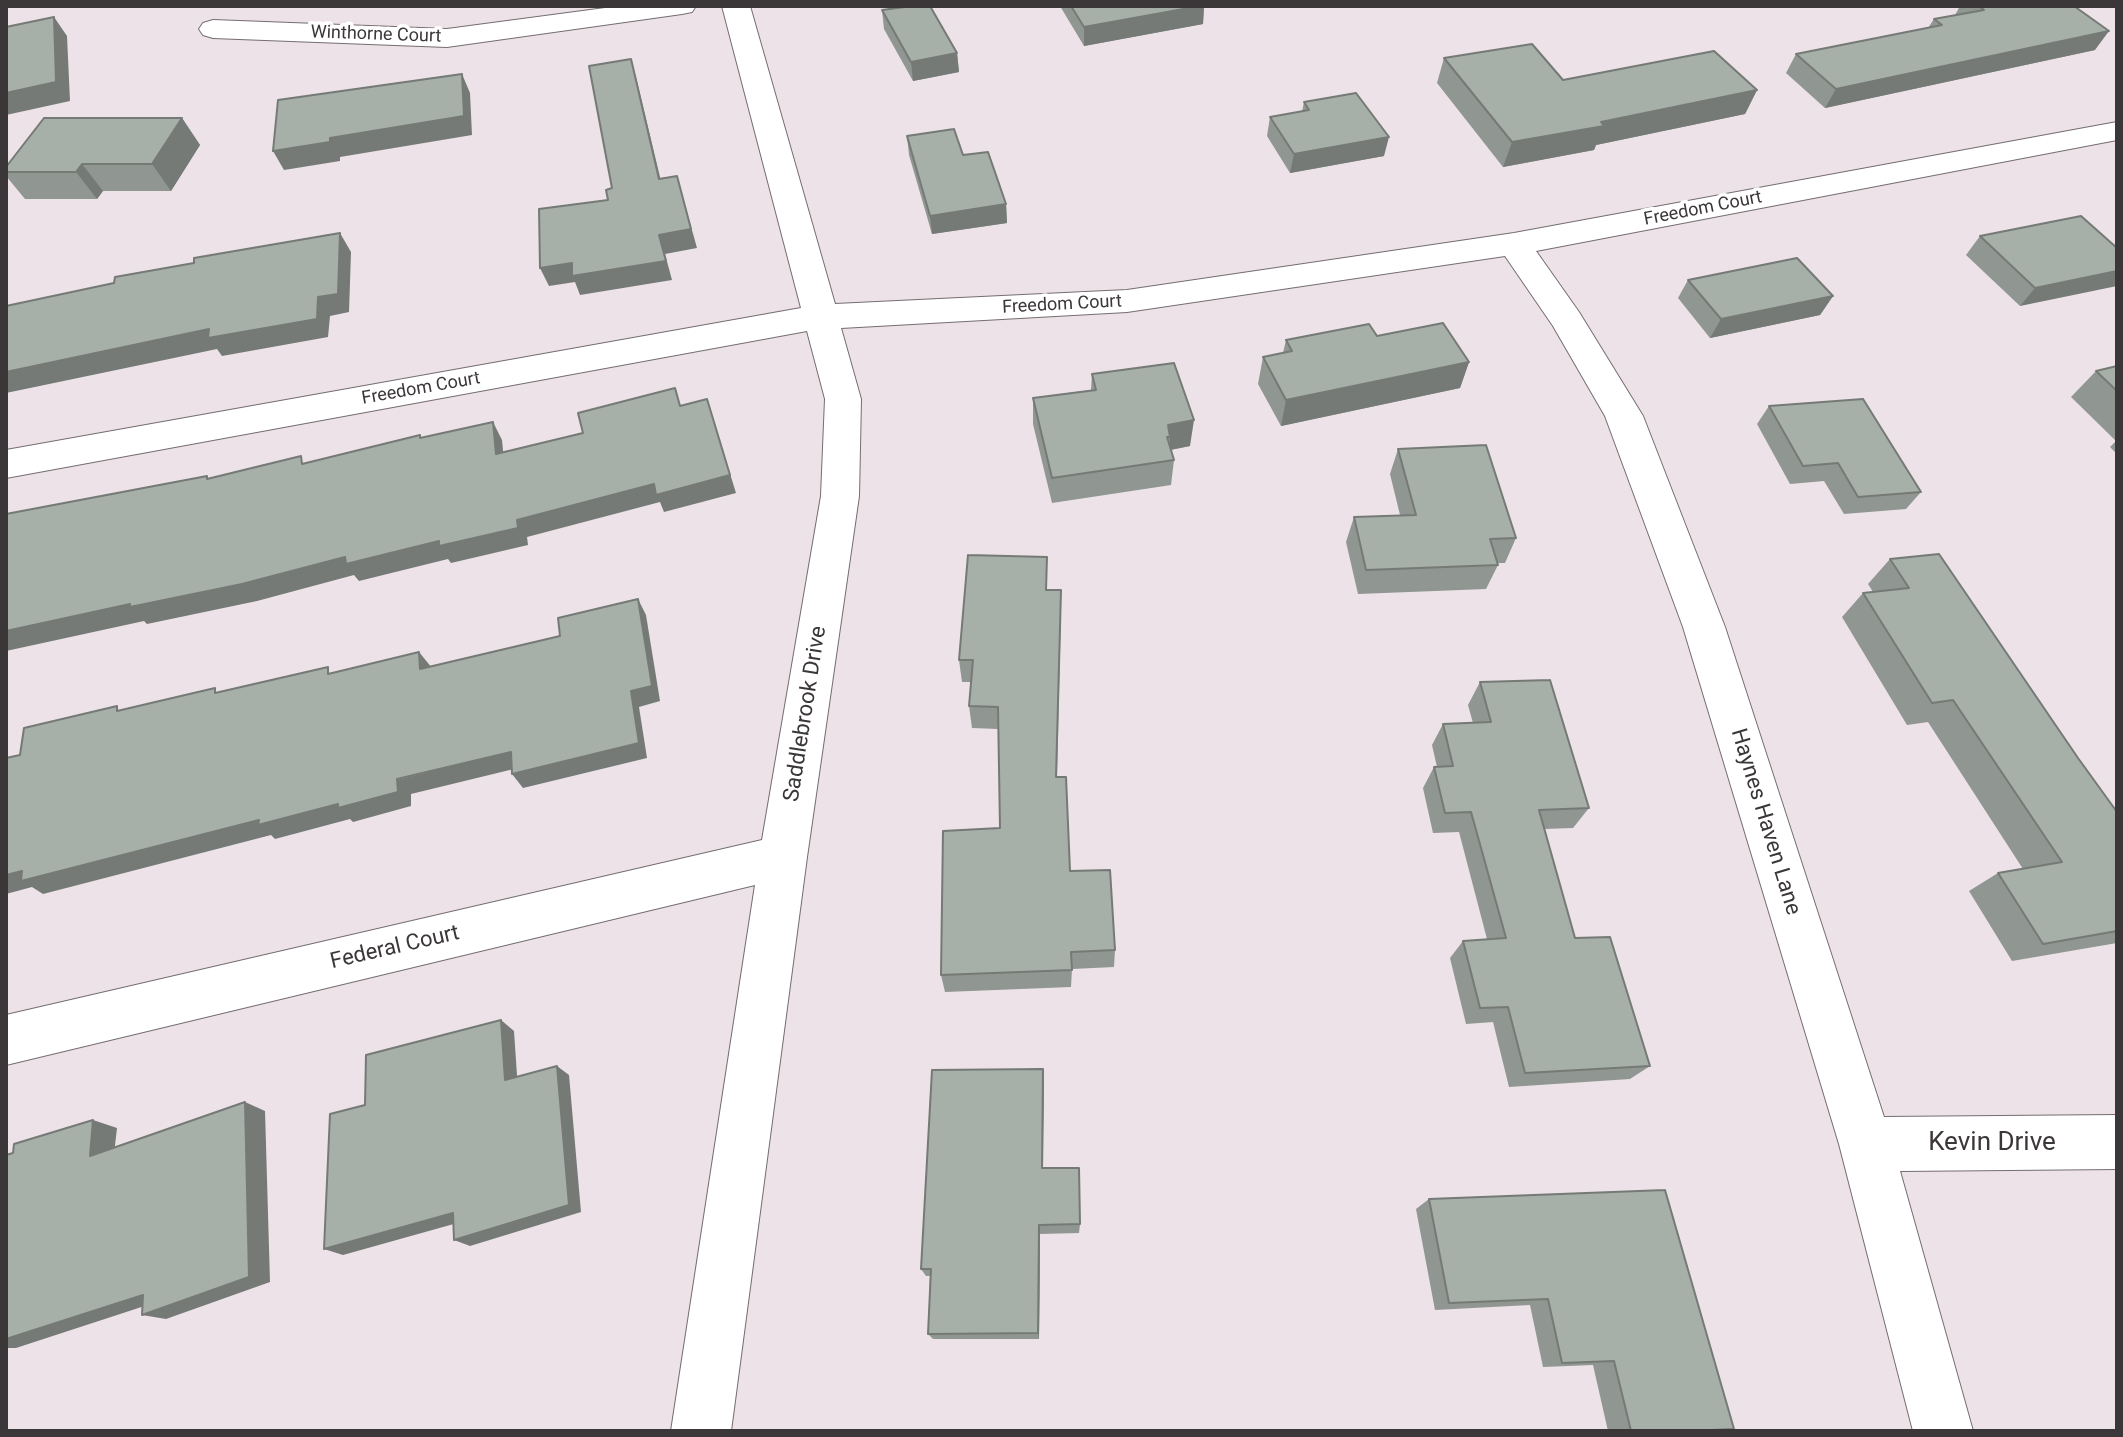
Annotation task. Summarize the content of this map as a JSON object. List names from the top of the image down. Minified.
{"streets":{"street":["Winthorne Court","Freedom Court","Saddlebrook Drive","Haynes Haven Lane","Federal Court","Kevin Drive"]},"crossings":[["Freedom Court","Saddlebrook Drive"],["Freedom Court","Haynes Haven Lane"],["Saddlebrook Drive","Federal Court"],["Haynes Haven Lane","Kevin Drive"]]}
